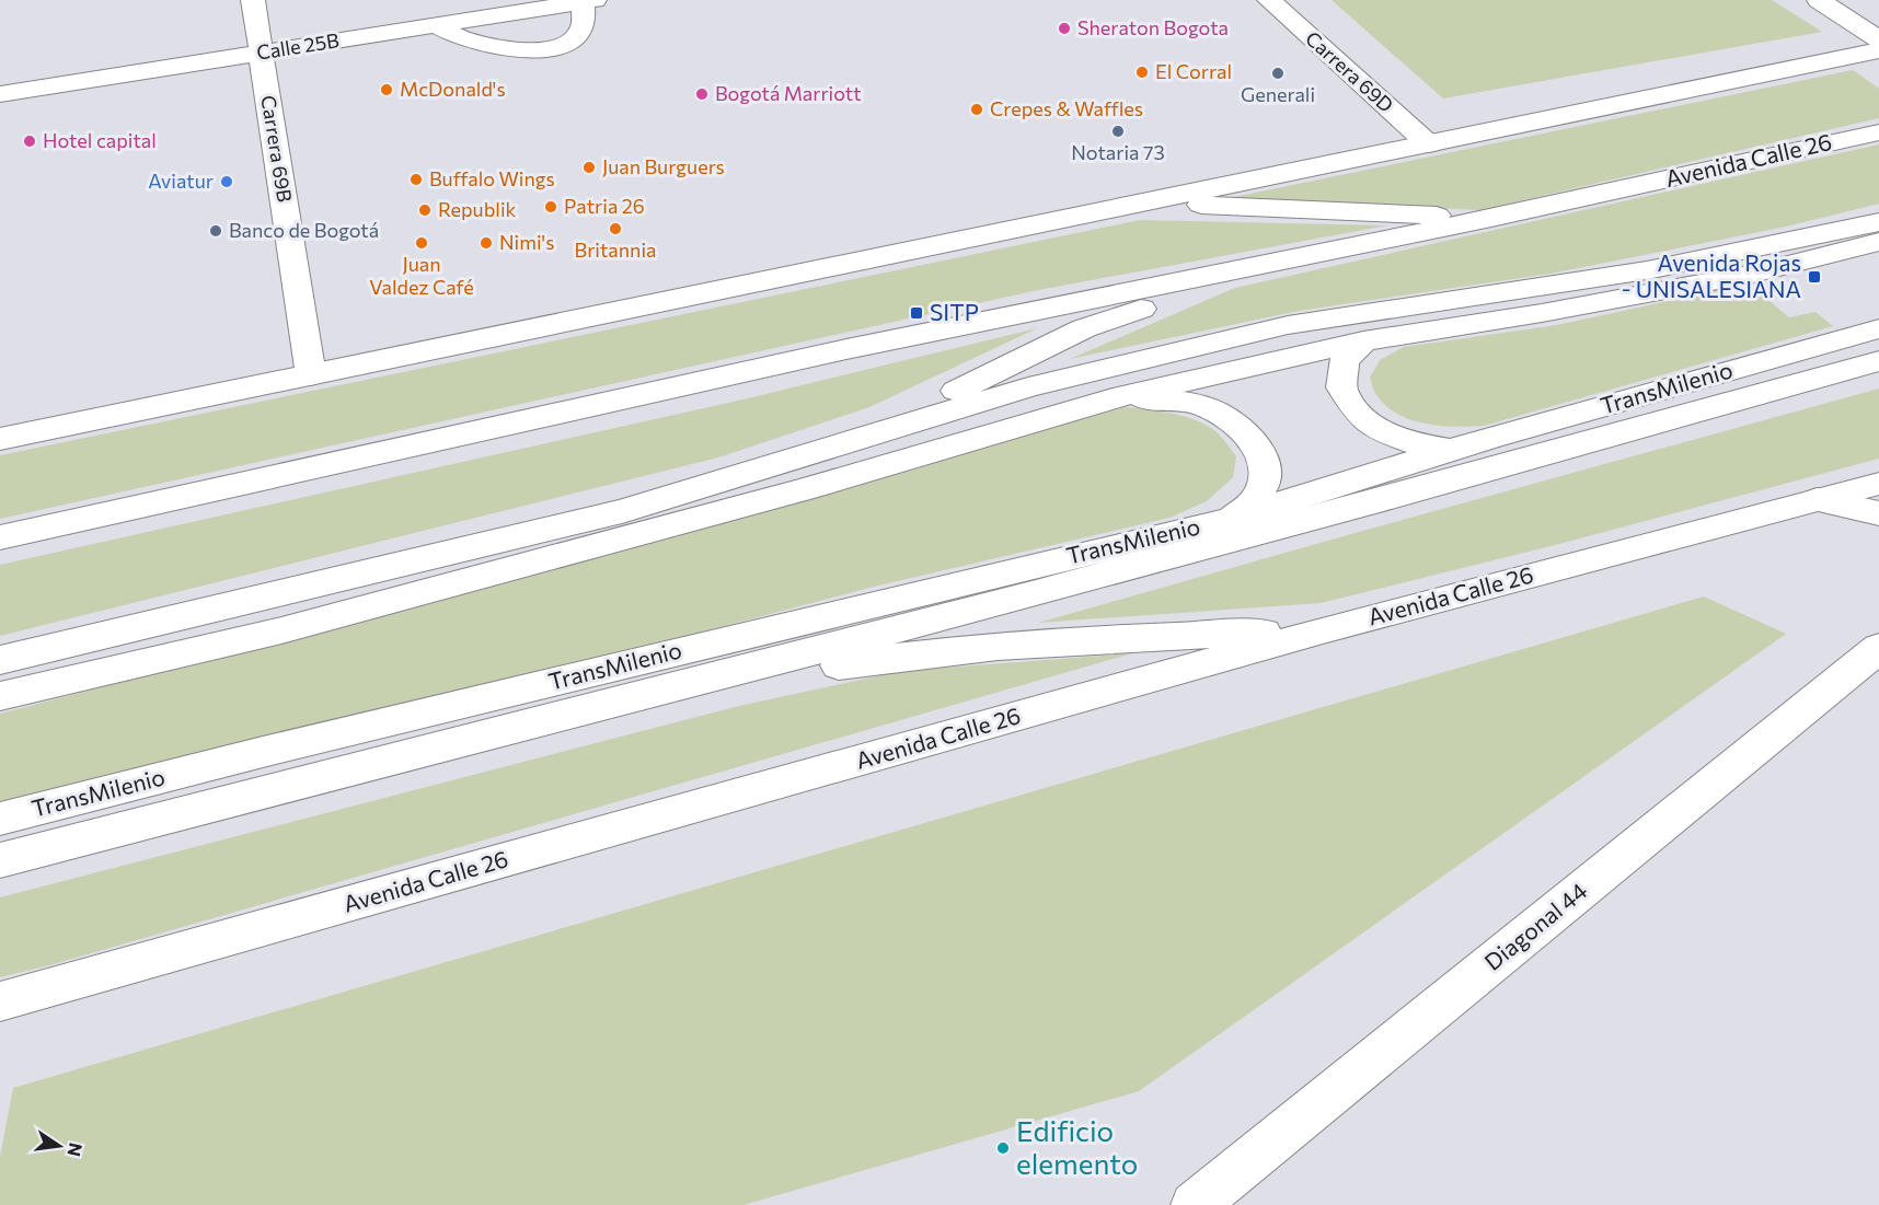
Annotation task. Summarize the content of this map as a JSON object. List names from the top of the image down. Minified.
{"streets":{"main road":["Calle 25B","Carrera 69D","Carrera 69B","Avenida Calle 26","TransMilenio","Diagonal 44"]},"crossings":[["Calle 25B","Carrera 69B"]],"places":{"other":["Sheraton Bogota","El Corral","Generali","McDonald's","Bogotá Marriott","Crepes & Waffles","Notaria 73","Hotel capital","Juan Burguers","Buffalo Wings","Aviatur","Patria 26","Republik","Britannia","Banco de Bogotá","Juan Valdez Café","Nimi's","Edificio elemento"],"transit":["Avenida Rojas - UNISALESIANA","SITP"]},"north":"right"}
